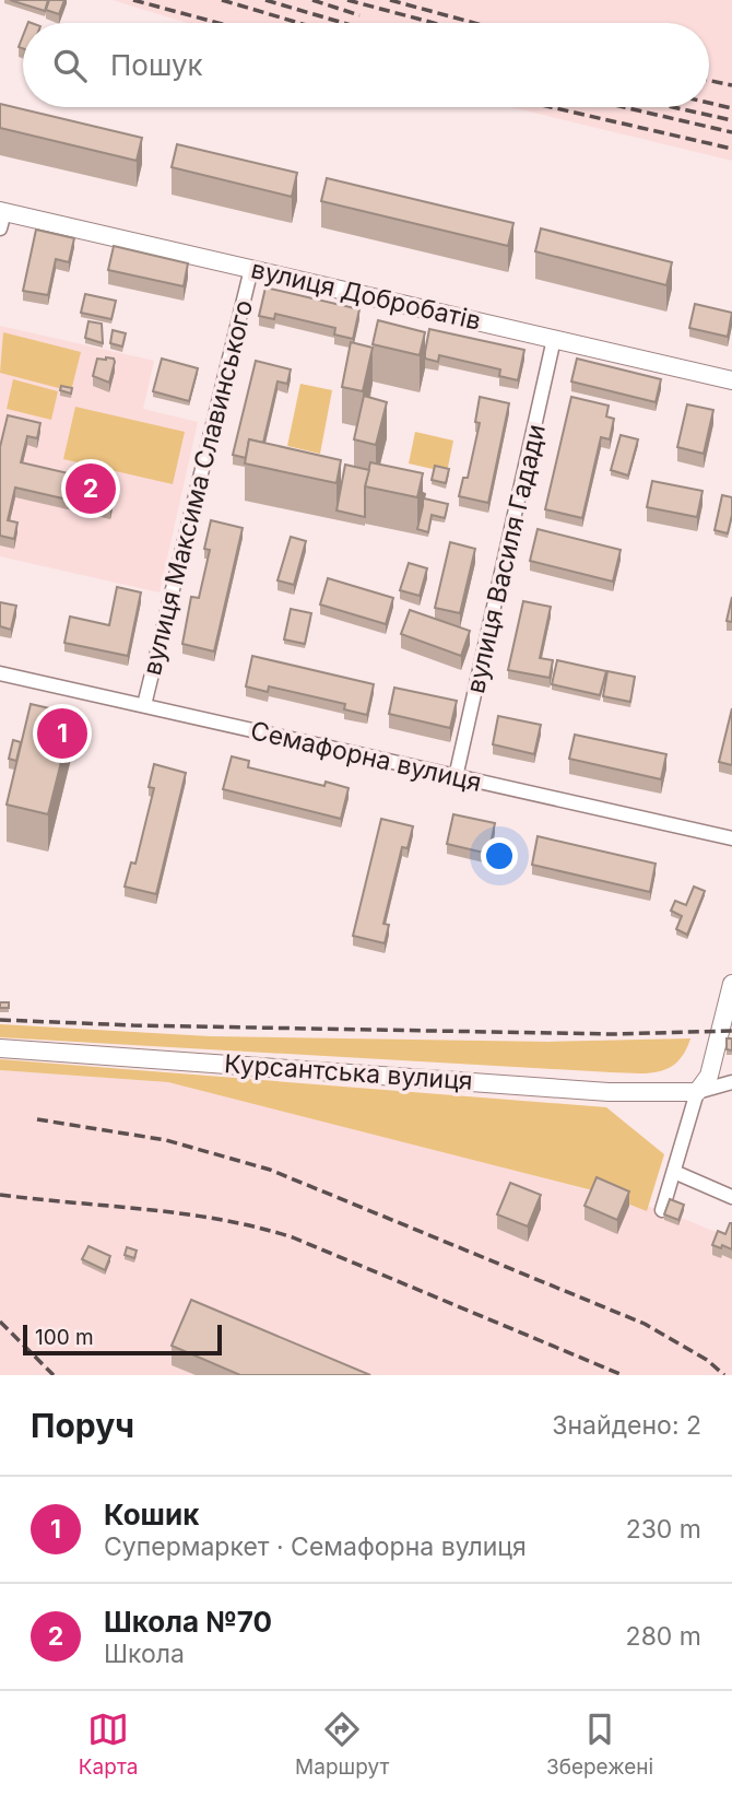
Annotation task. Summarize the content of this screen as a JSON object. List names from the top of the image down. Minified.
{"streets":{"street":["вулиця Добробатів","вулиця Максима Славинського","вулиця Василя Гадади","Семафорна вулиця","Курсантська вулиця"]},"crossings":[["вулиця Добробатів","вулиця Максима Славинського"],["вулиця Добробатів","вулиця Василя Гадади"],["вулиця Максима Славинського","Семафорна вулиця"],["вулиця Василя Гадади","Семафорна вулиця"]],"scale_bar":"100 m","page":{"search":"Пошук","pins":["2","1"],"scale":"100 m","heading":["Поруч","Знайдено: 2"],"list":[{"mark":"1","name":"Кошик","note":"Супермаркет · Семафорна вулиця","value":"230 m"},{"mark":"2","name":"Школа №70","note":"Школа","value":"280 m"}],"nav":["Карта","Маршрут","Збережені"]}}
